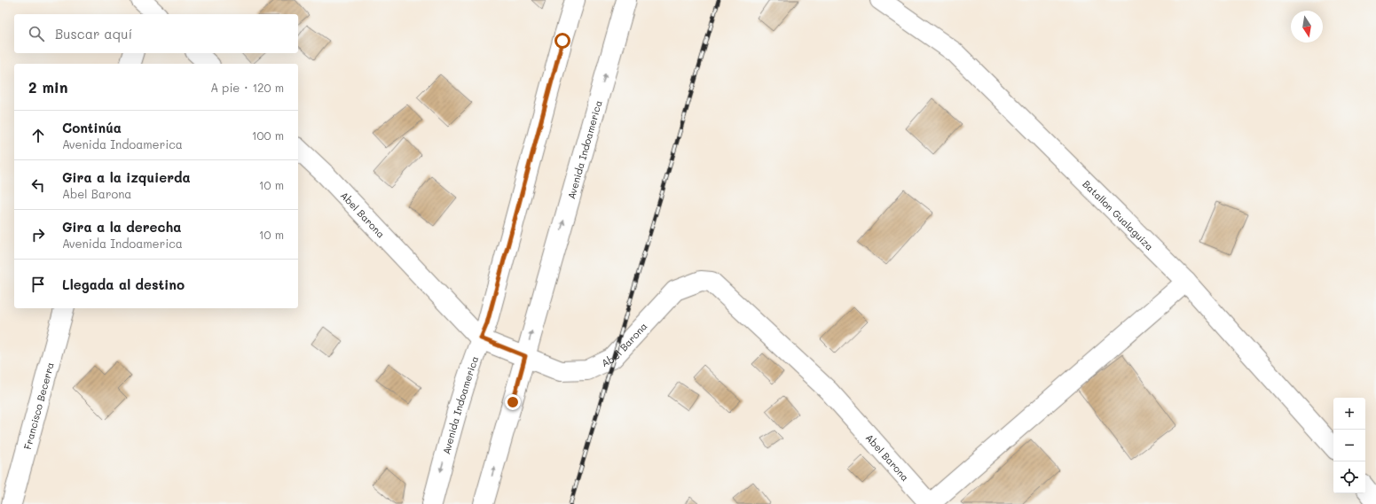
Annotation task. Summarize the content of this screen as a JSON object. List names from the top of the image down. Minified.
{"streets":{"street":["Avenida Indoamerica","Abel Barona","Batallon Gualaguiza","Francisco Becerra"]},"crossings":[["Avenida Indoamerica","Abel Barona"]],"north":"bottom","page":{"search":"Buscar aquí","heading":["2 min","A pie · 120 m"],"list":[["Continúa","Avenida Indoamerica","100 m"],["Gira a la izquierda","Abel Barona","10 m"],["Gira a la derecha","Avenida Indoamerica","10 m"],"Llegada al destino"],"map_buttons":["+","−"]}}
